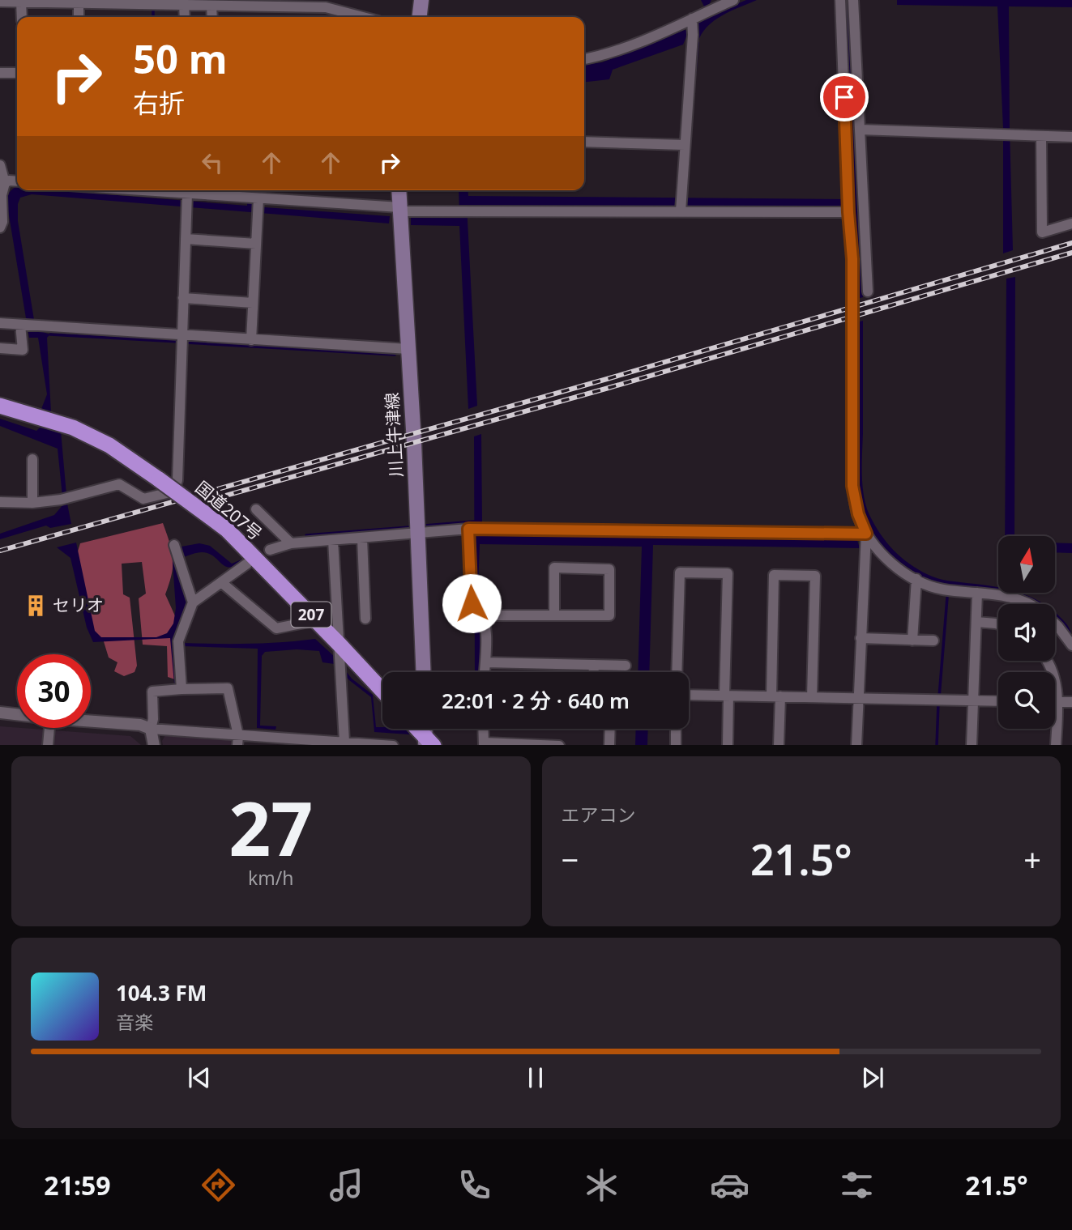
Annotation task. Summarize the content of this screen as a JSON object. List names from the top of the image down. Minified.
{"streets":{"highway":["国道207号","207"],"main road":["川上牛津線"]},"places":{"building":["セリオ"]},"north":"top","page":{"turn":["50 m","右折"],"limit":"30","trip":"22:01 · 2 分 · 640 m","tile":[["27","km/h"],"エアコン"],"heat":["−","21.5°","+"],"song":["104.3 FM","音楽"],"tabs":["21:59","21.5°"]}}
